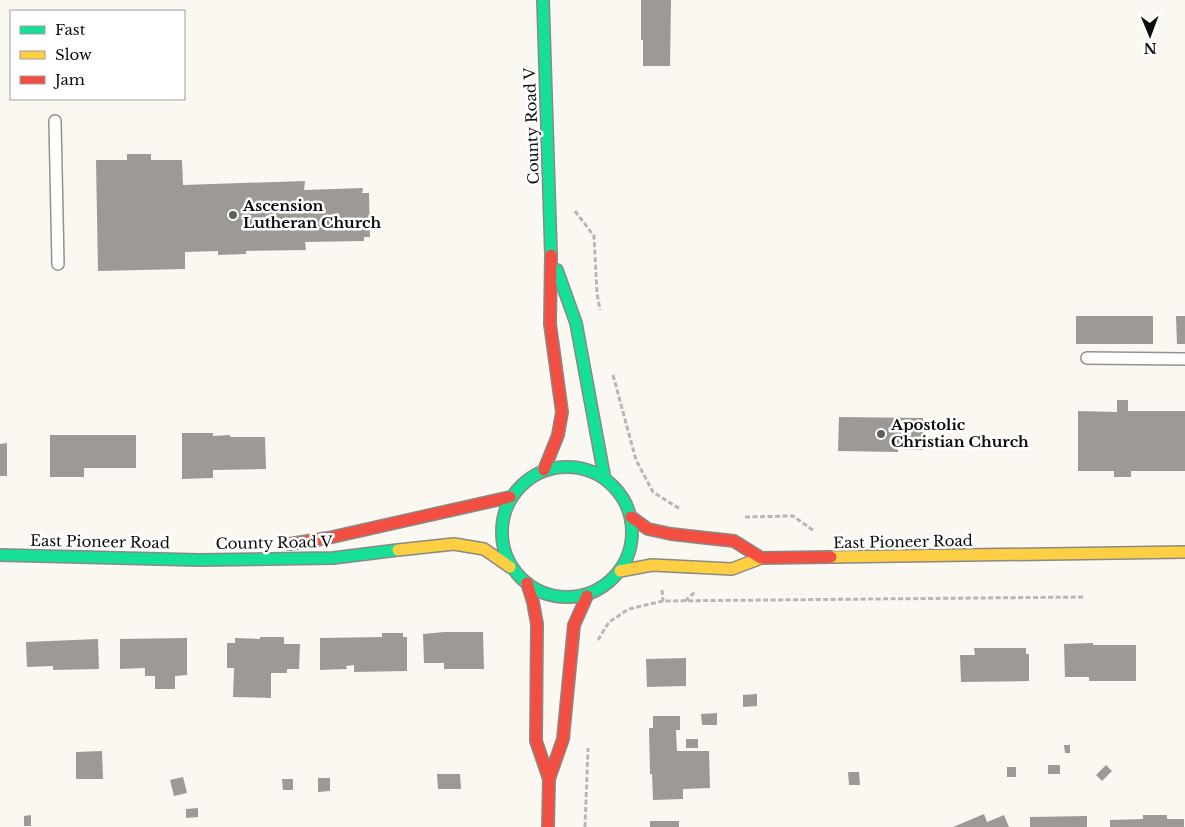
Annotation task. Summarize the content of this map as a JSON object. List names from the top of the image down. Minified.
{"streets":{"main road":["County Road V","East Pioneer Road"]},"crossings":[["County Road V","East Pioneer Road"]],"places":["Ascension Lutheran Church","Apostolic Christian Church"],"legend":["Fast","Slow","Jam"],"north":"bottom"}
